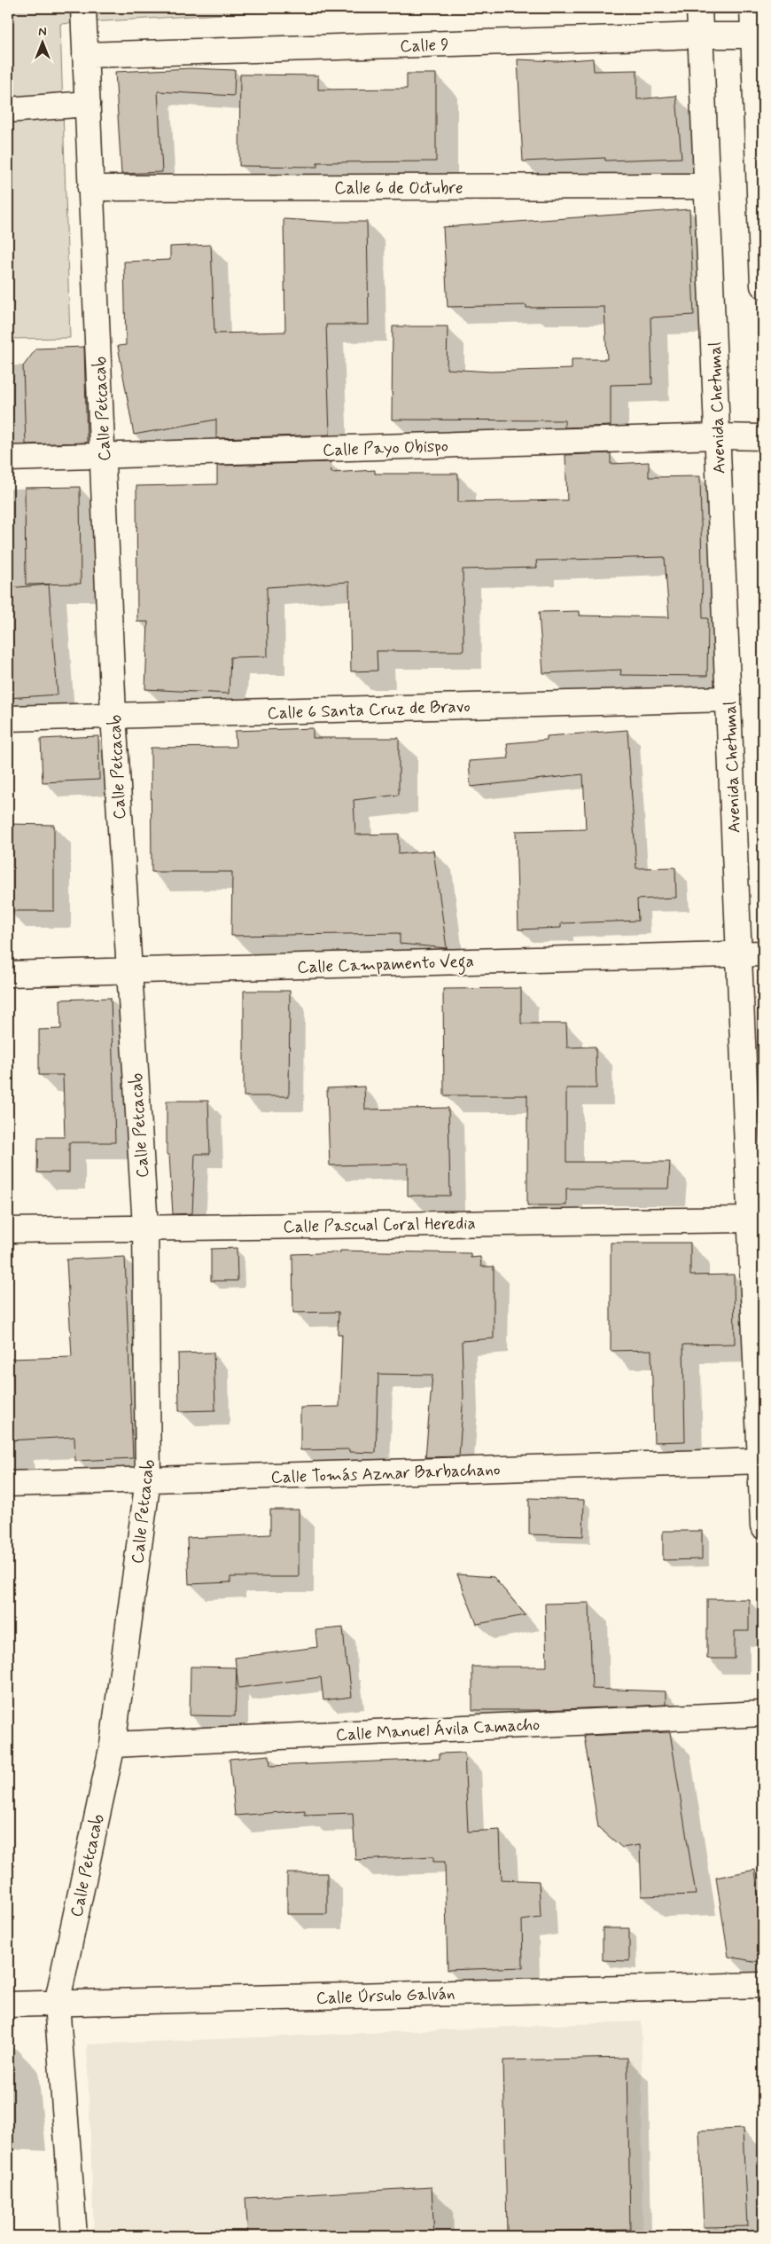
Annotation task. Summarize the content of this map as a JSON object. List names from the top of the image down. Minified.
{"streets":{"street":["Calle 9","Calle 6 de Octubre","Avenida Chetumal","Calle Petcacab","Calle Payo Obispo","Calle 6 Santa Cruz de Bravo","Calle Campamento Vega","Calle Pascual Coral Heredia","Calle Tomás Aznar Barbachano","Calle Manuel Ávila Camacho","Calle Úrsulo Galván"]},"crossings":[["Calle 9","Avenida Chetumal"],["Calle 9","Calle Petcacab"],["Calle 6 de Octubre","Avenida Chetumal"],["Calle 6 de Octubre","Calle Petcacab"],["Avenida Chetumal","Calle Payo Obispo"],["Avenida Chetumal","Calle 6 Santa Cruz de Bravo"],["Avenida Chetumal","Calle Campamento Vega"],["Avenida Chetumal","Calle Pascual Coral Heredia"],["Avenida Chetumal","Calle Tomás Aznar Barbachano"],["Calle Petcacab","Calle Payo Obispo"],["Calle Petcacab","Calle 6 Santa Cruz de Bravo"],["Calle Petcacab","Calle Campamento Vega"],["Calle Petcacab","Calle Pascual Coral Heredia"],["Calle Petcacab","Calle Tomás Aznar Barbachano"],["Calle Petcacab","Calle Manuel Ávila Camacho"],["Calle Petcacab","Calle Úrsulo Galván"]],"north":"top"}
